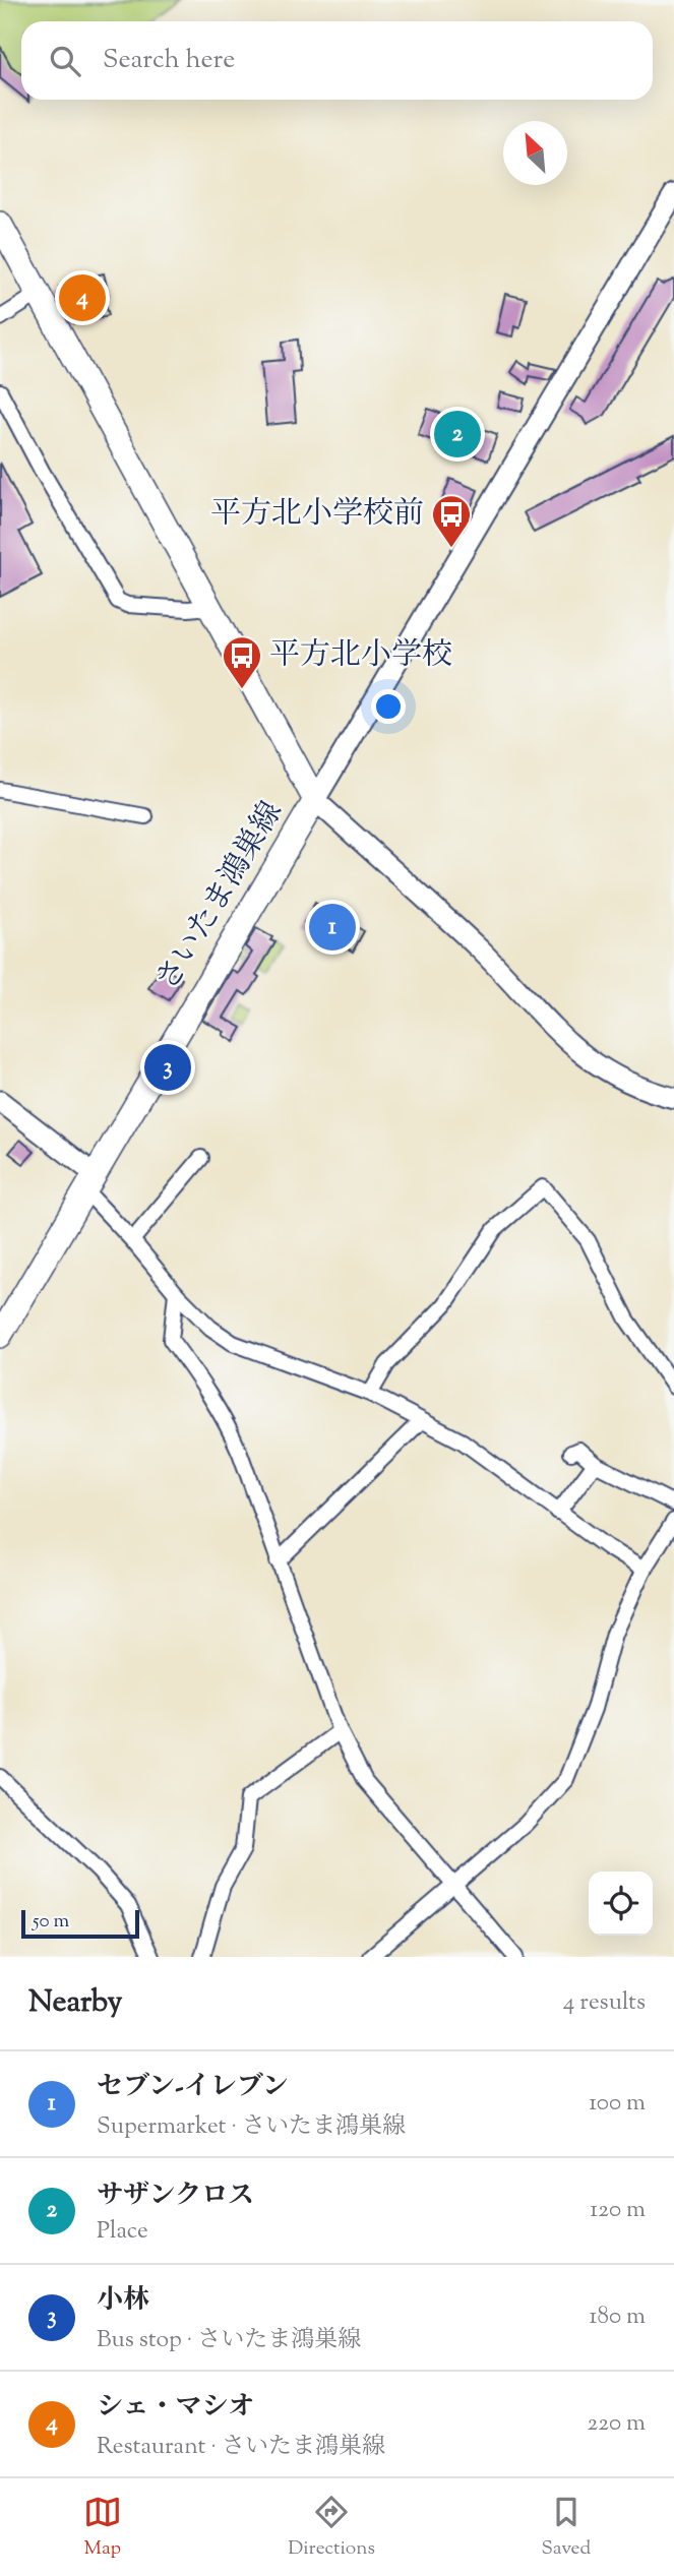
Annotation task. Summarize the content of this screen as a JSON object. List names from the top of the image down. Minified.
{"streets":{"main road":["さいたま鴻巣線"]},"places":{"bus stop":["平方北小学校前","平方北小学校"]},"scale_bar":"50 m","north":"top left","page":{"search":"Search here","pins":["4","2","1","3"],"scale":"50 m","heading":["Nearby","4 results"],"list":[{"mark":"1","name":"セブン-イレブン","note":"Supermarket · さいたま鴻巣線","value":"100 m"},{"mark":"2","name":"サザンクロス","note":"Place","value":"120 m"},{"mark":"3","name":"小林","note":"Bus stop · さいたま鴻巣線","value":"180 m"},{"mark":"4","name":"シェ・マシオ","note":"Restaurant · さいたま鴻巣線","value":"220 m"}],"nav":["Map","Directions","Saved"]}}
